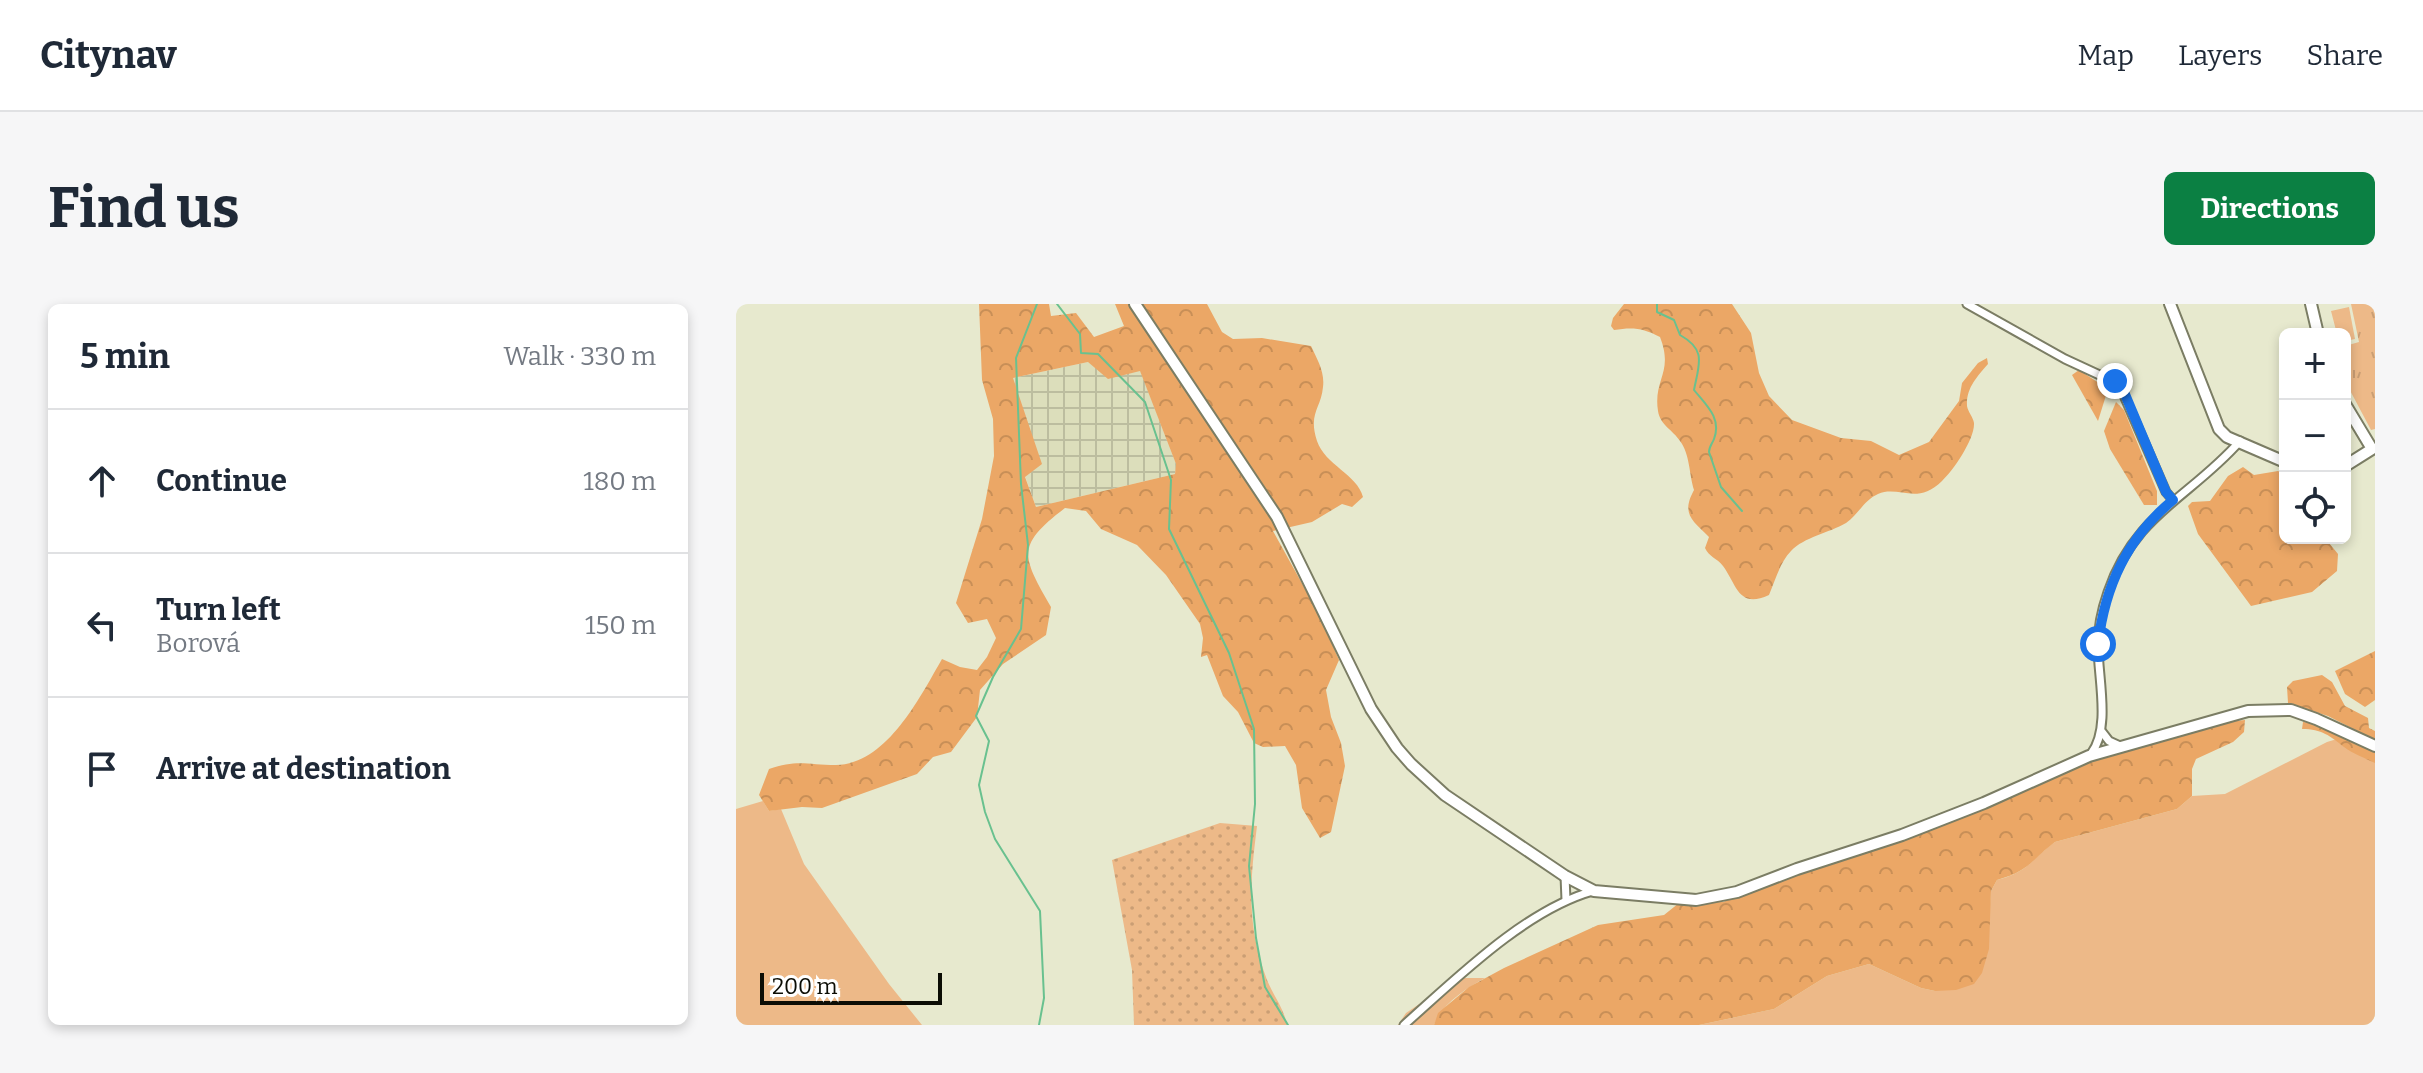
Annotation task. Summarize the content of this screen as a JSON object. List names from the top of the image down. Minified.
{"scale_bar":"200 m","page":{"header":"Citynav","nav":["Map","Layers","Share"],"buttons":"Directions","title":"Find us","heading":["5 min","Walk · 330 m"],"map_buttons":["+","−"],"list":[["Continue","180 m"],["Turn left","Borová","150 m"],"Arrive at destination"],"scale":"200 m"}}
